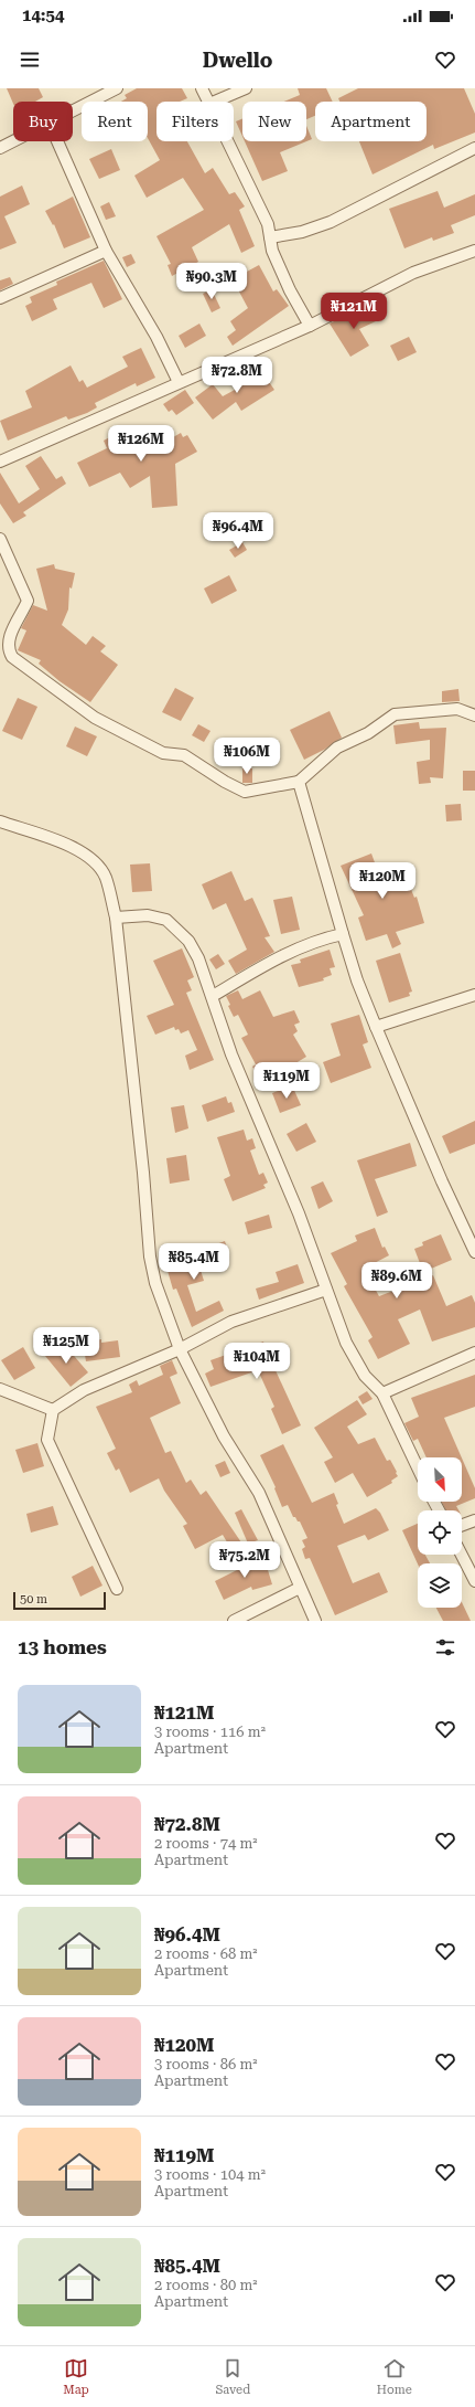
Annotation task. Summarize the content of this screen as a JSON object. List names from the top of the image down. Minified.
{"scale_bar":"50 m","north":"bottom right","page":{"status":"14:54","header":"Dwello","chip":["Buy","Rent","Filters","New","Apartment"],"price":["₦90.3M","₦121M","₦72.8M","₦126M","₦96.4M","₦106M","₦120M","₦119M","₦85.4M","₦89.6M","₦125M","₦104M","₦75.2M"],"scale":"50 m","heading":"13 homes","list":[{"name":"₦121M","note":"3 rooms · 116 m² · Apartment"},{"name":"₦72.8M","note":"2 rooms · 74 m² · Apartment"},{"name":"₦96.4M","note":"2 rooms · 68 m² · Apartment"},{"name":"₦120M","note":"3 rooms · 86 m² · Apartment"},{"name":"₦119M","note":"3 rooms · 104 m² · Apartment"},{"name":"₦85.4M","note":"2 rooms · 80 m² · Apartment"}],"tabs":["Map","Saved","Home"]}}
